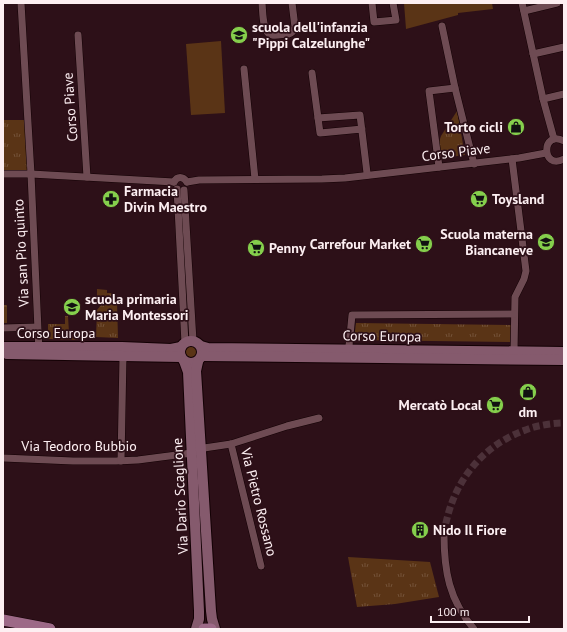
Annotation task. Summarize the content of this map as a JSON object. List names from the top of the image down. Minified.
{"streets":{"main road":["Corso Europa","Via Dario Scaglione"],"street":["Corso Piave","Via san Pio quinto","Via Teodoro Bubbio","Via Pietro Rossano"]},"crossings":[["Corso Piave","Via san Pio quinto"],["Corso Piave","Via Dario Scaglione"],["Via san Pio quinto","Corso Europa"],["Corso Europa","Via Dario Scaglione"],["Via Teodoro Bubbio","Via Dario Scaglione"],["Via Teodoro Bubbio","Via Pietro Rossano"]],"places":{"school or university":["scuola dell'infanzia \"Pippi Calzelunghe\"","Scuola materna Biancaneve","scuola primaria Maria Montessori"],"shop":["Torto cicli","dm"],"pharmacy":["Farmacia Divin Maestro"],"supermarket":["Toysland","Carrefour Market","Penny","Mercatò Local"],"building":["Nido Il Fiore"]},"scale_bar":"100 m"}
